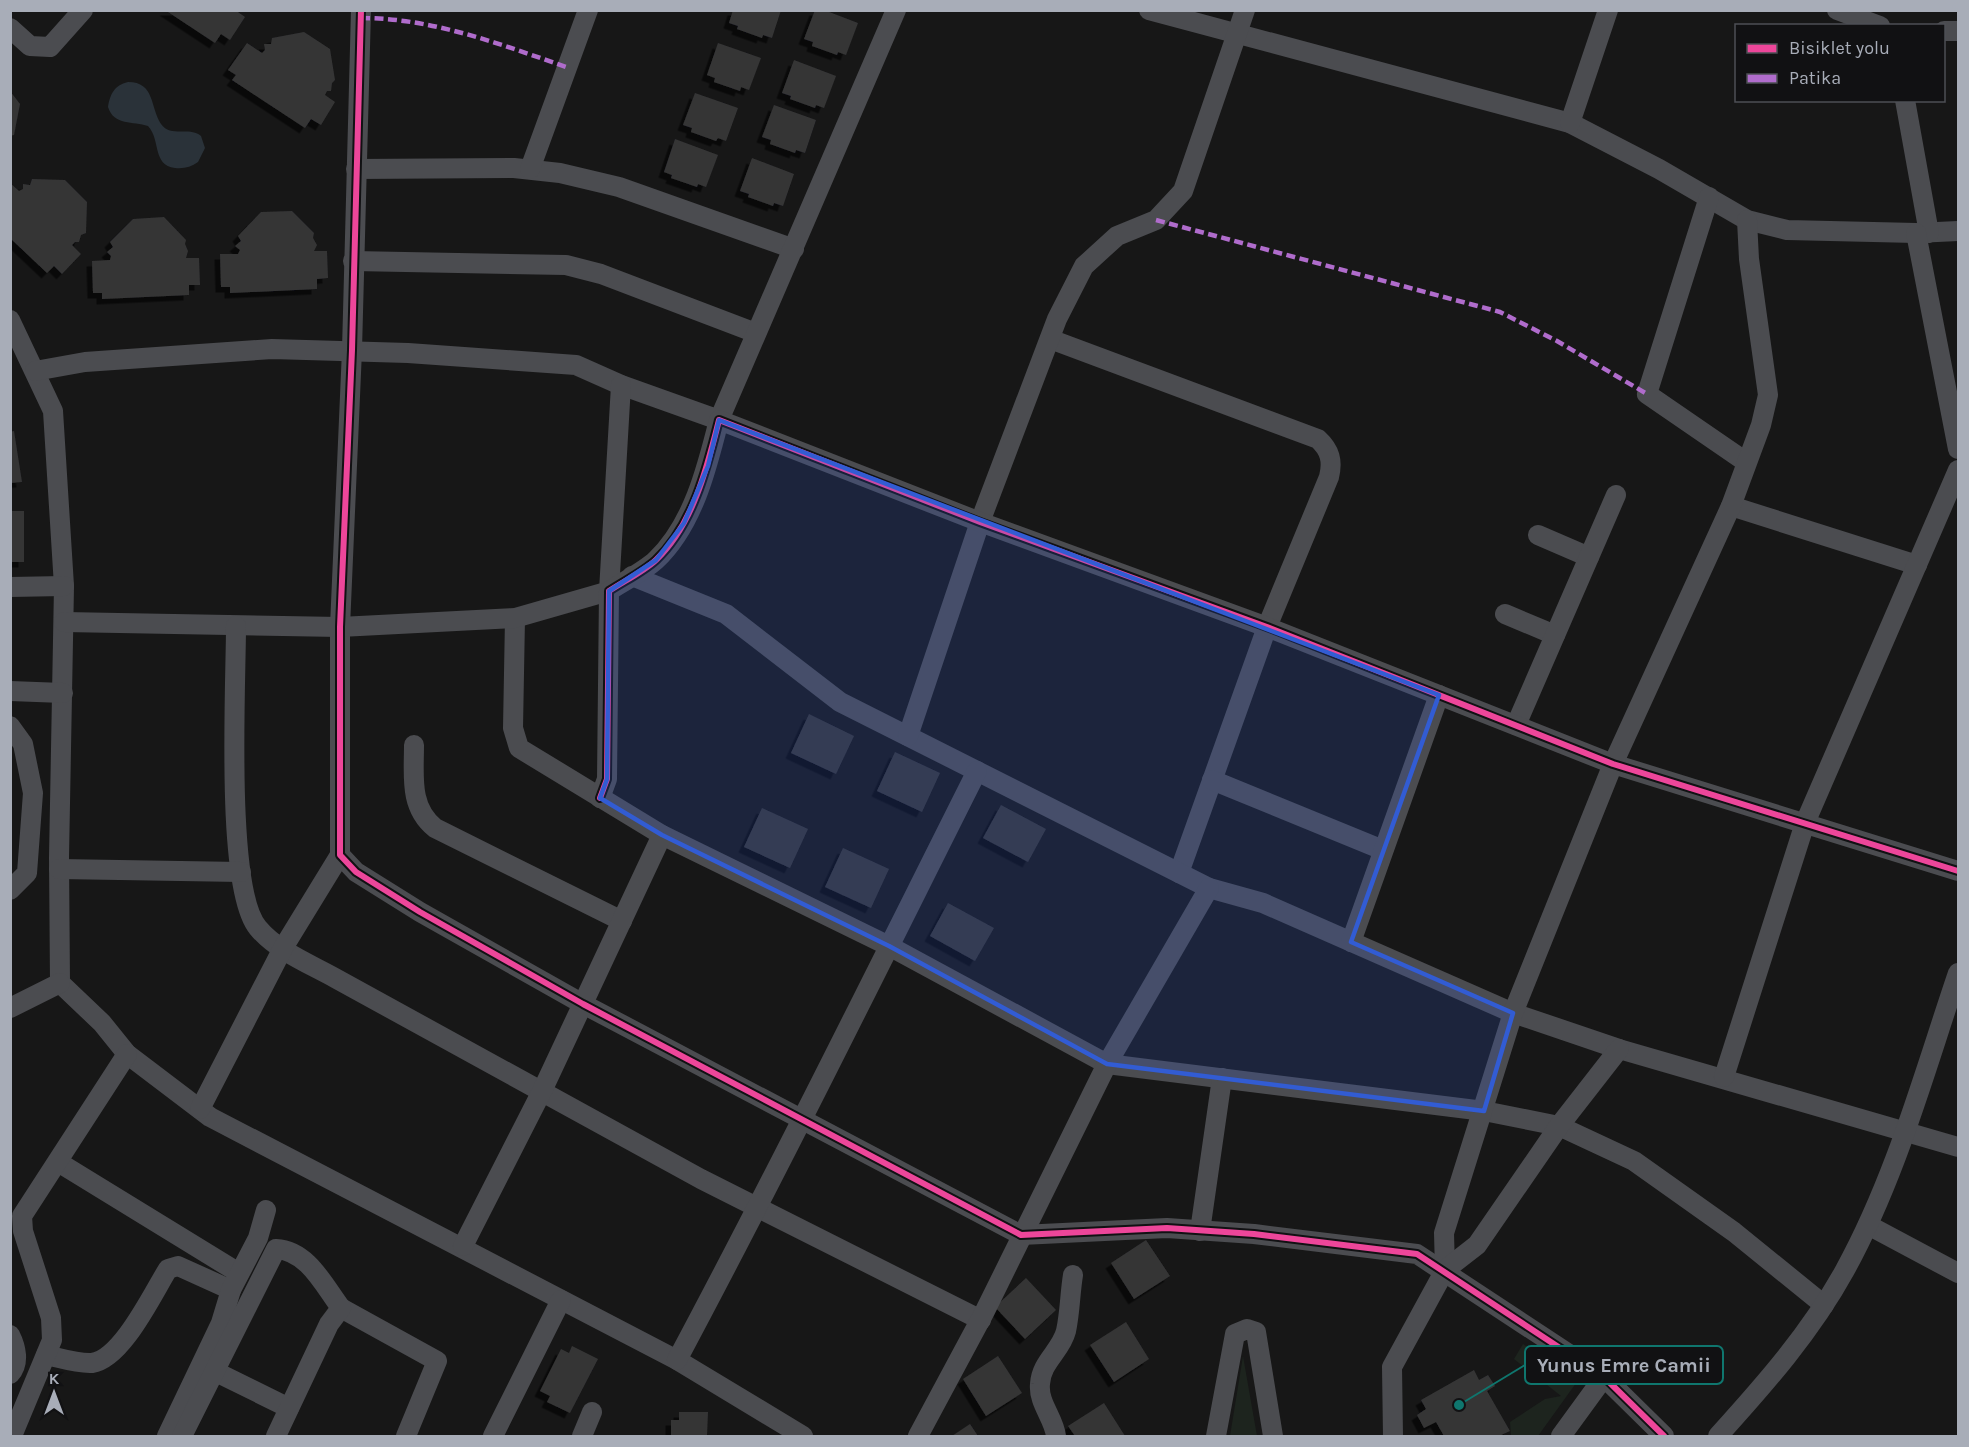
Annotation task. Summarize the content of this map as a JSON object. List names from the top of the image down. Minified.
{"places":["Yunus Emre Camii"],"legend":["Bisiklet yolu","Patika"],"north":"top"}
